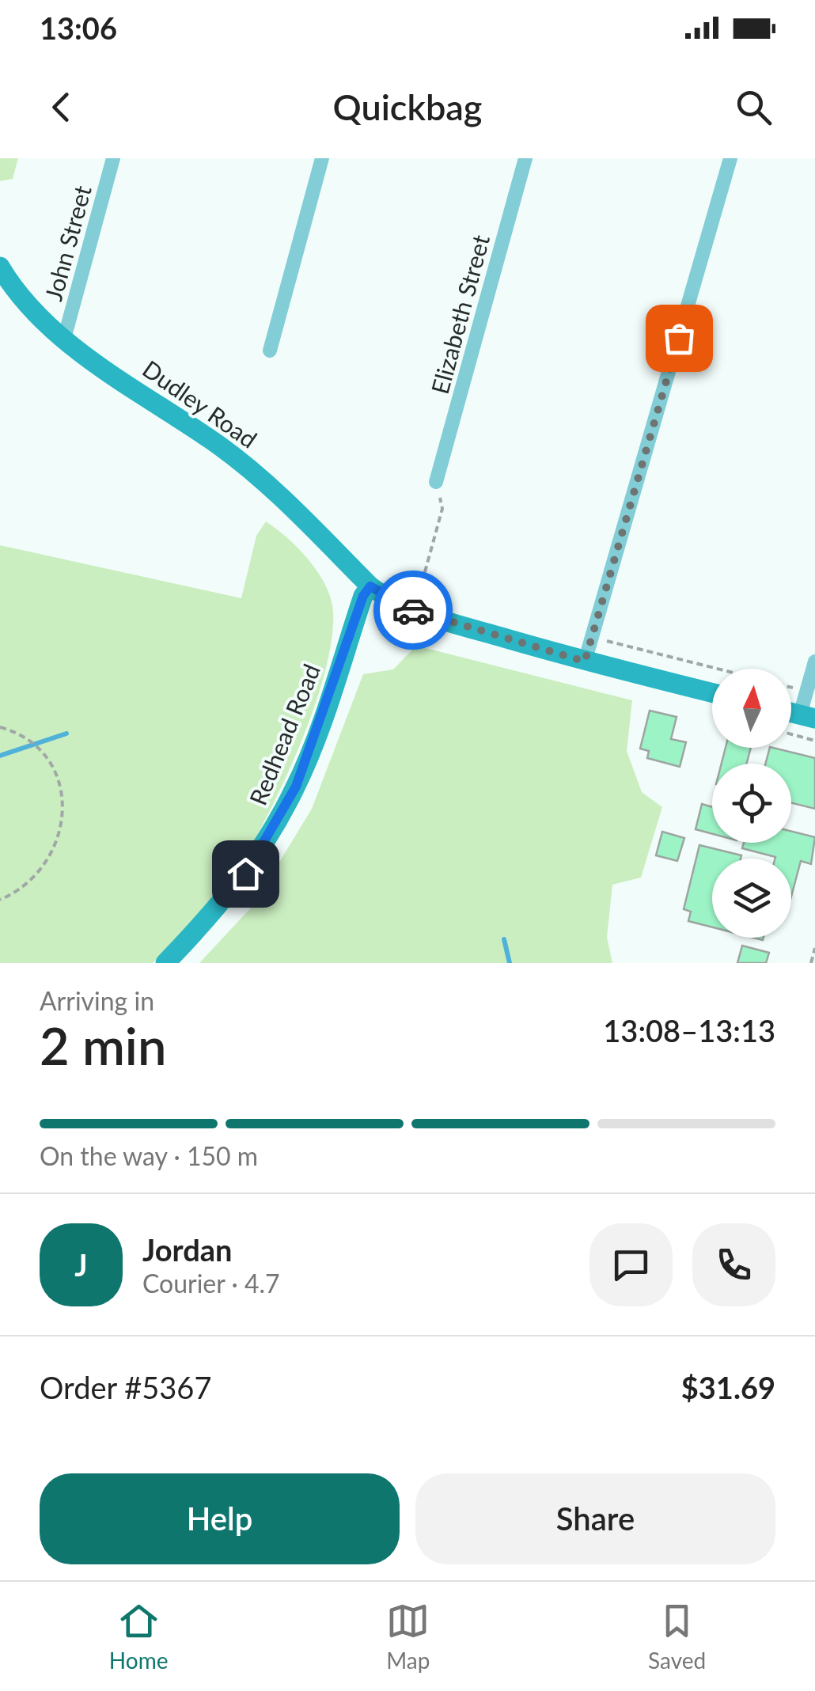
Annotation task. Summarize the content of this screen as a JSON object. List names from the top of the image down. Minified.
{"streets":{"main road":["Dudley Road","Redhead Road"],"street":["John Street","Elizabeth Street"]},"crossings":[["John Street","Dudley Road"],["Dudley Road","Redhead Road"]],"north":"top","page":{"status":"13:06","header":"Quickbag","heading":["2 min","Arriving in","13:08–13:13"],"panel":["Jordan","Courier · 4.7","Order #5367","$31.69"],"bar":"On the way · 150 m","round":"J","buttons":["Help","Share"],"tabs":["Home","Map","Saved"]}}
